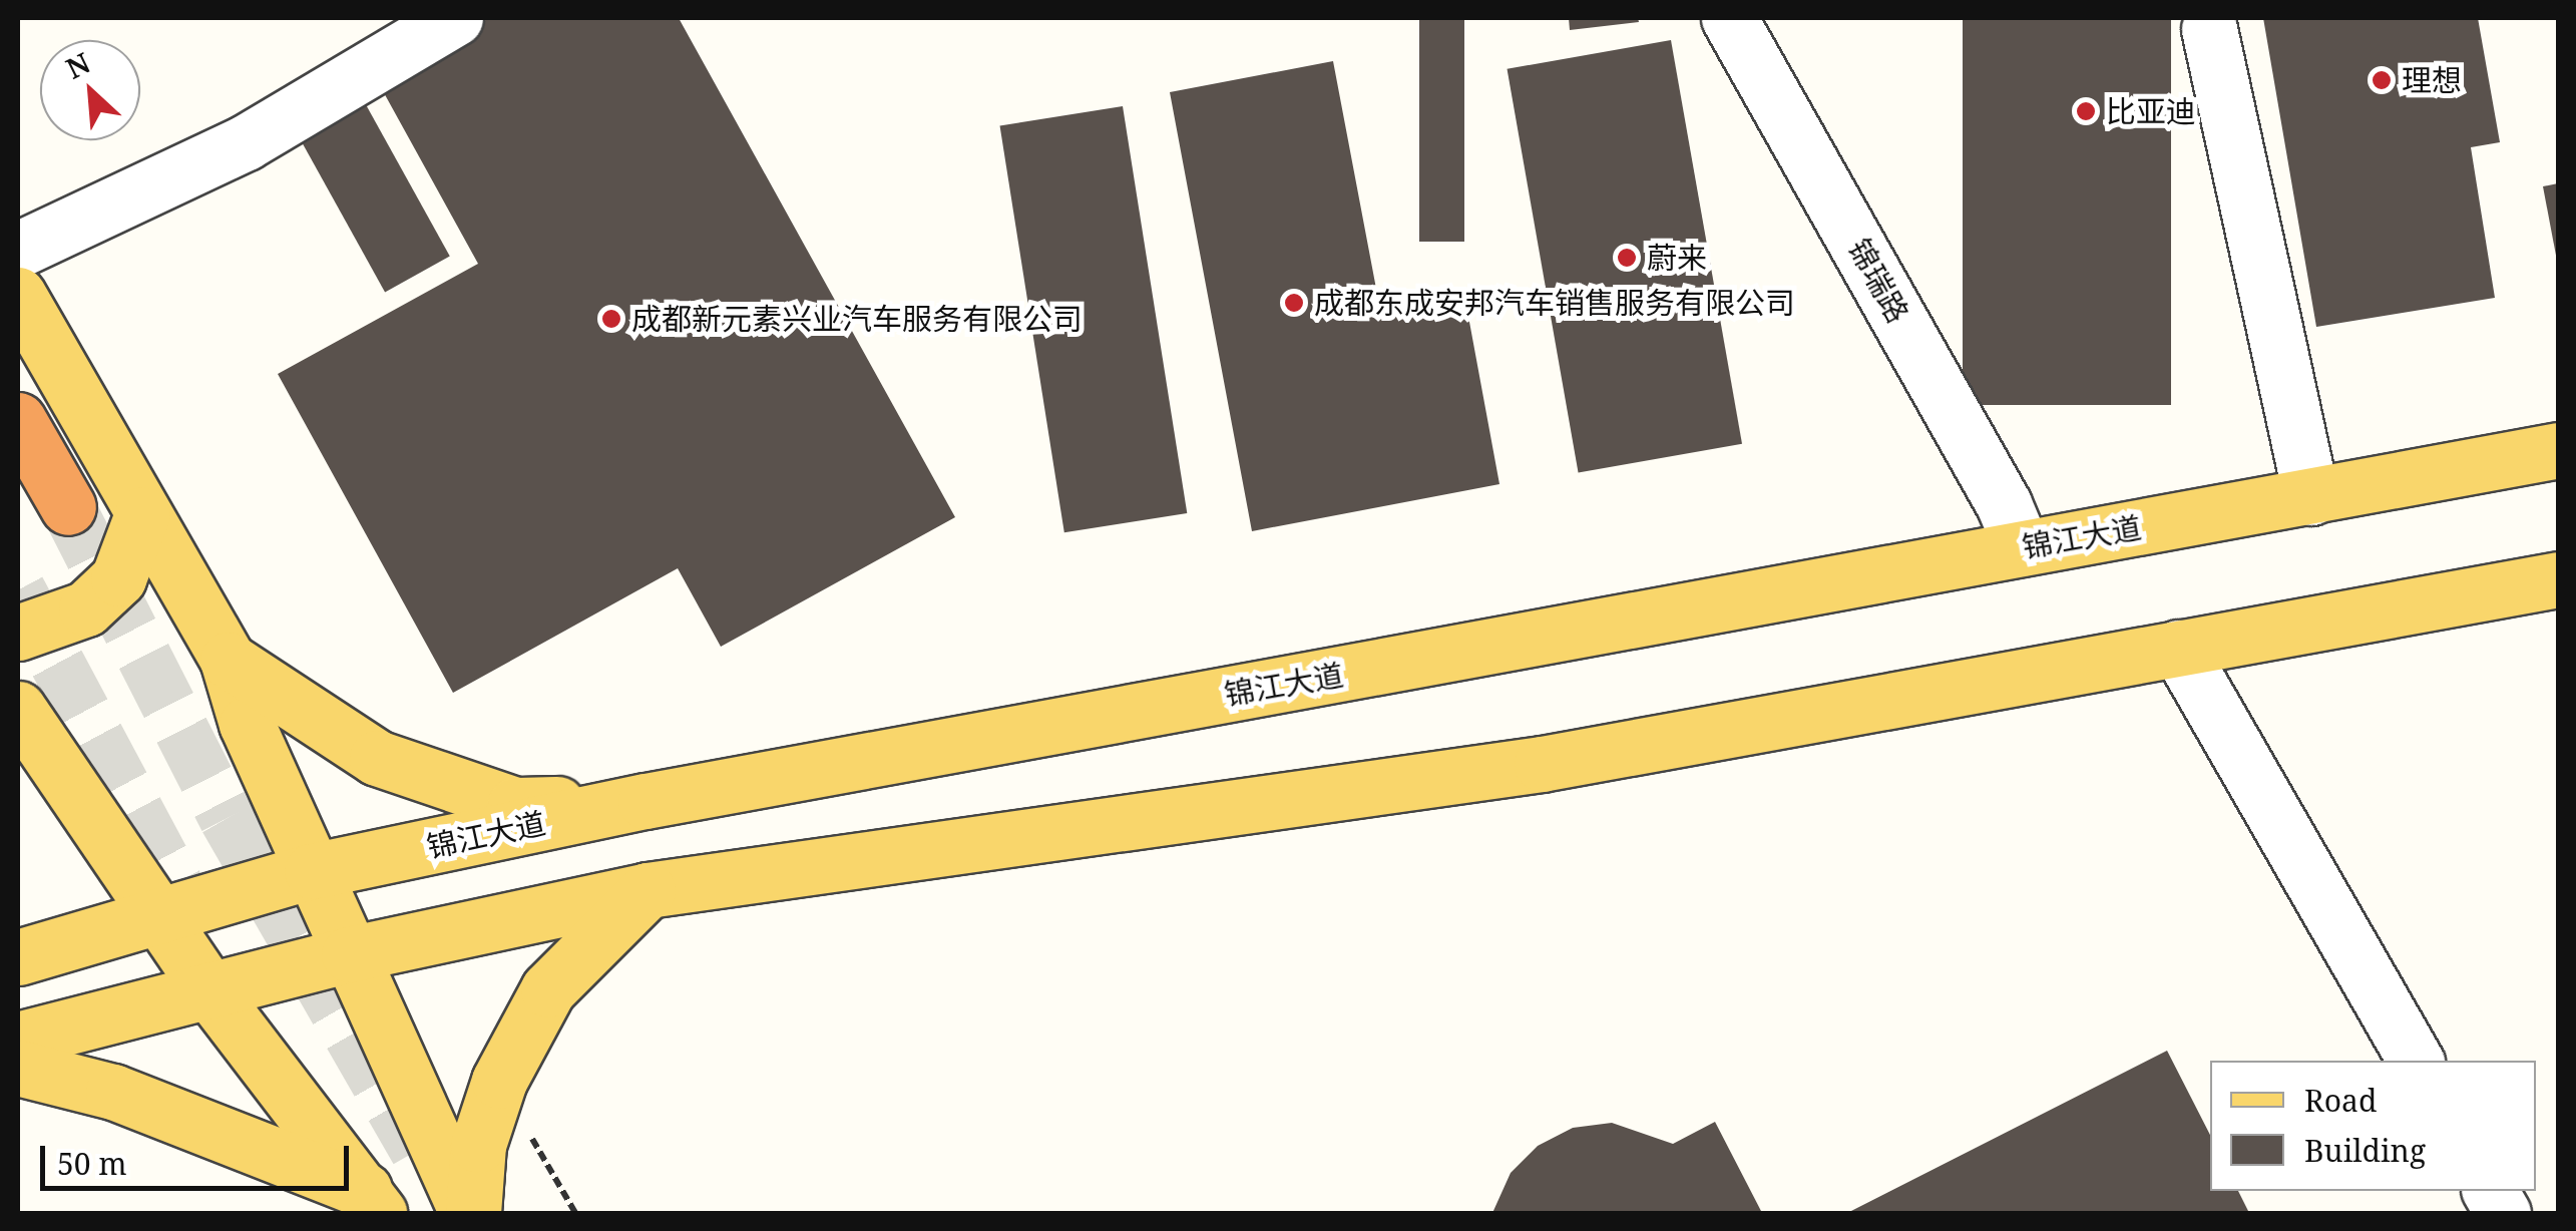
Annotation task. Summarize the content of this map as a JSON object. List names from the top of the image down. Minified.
{"streets":{"main road":["锦江大道"],"street":["锦瑞路"]},"crossings":[["锦瑞路","锦江大道"]],"places":["理想","比亚迪","蔚来","成都东成安邦汽车销售服务有限公司","成都新元素兴业汽车服务有限公司"],"legend":["Road","Building"],"scale_bar":"50 m","north":"top left"}
